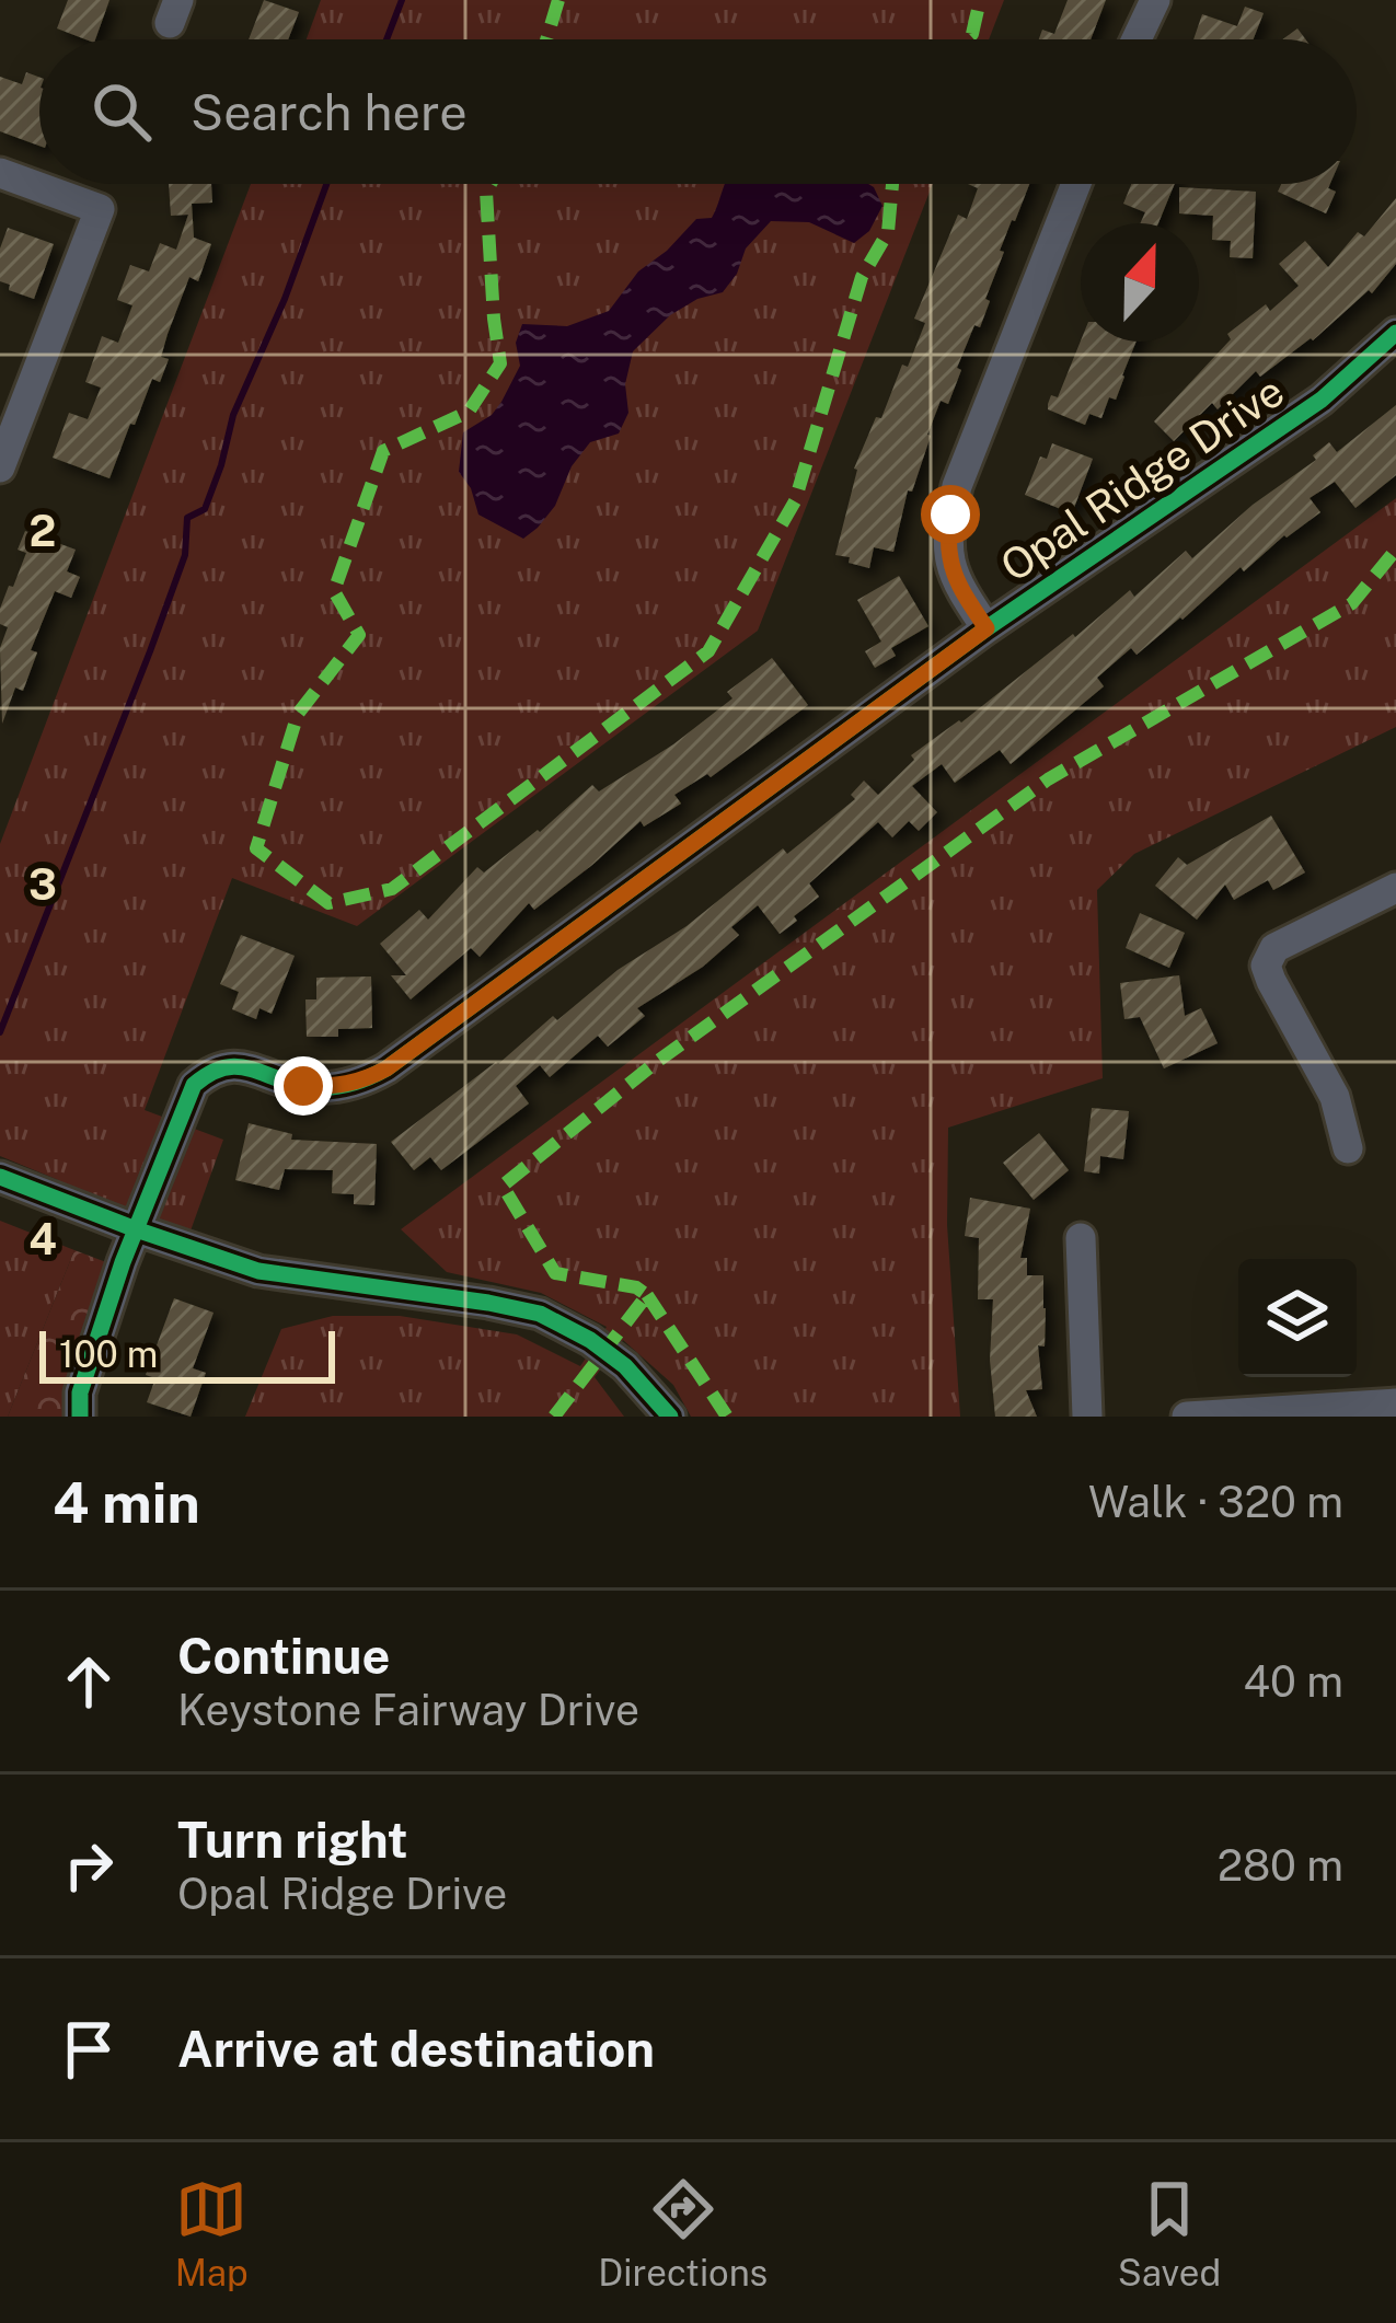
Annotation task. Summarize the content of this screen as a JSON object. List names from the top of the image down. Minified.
{"streets":{"street":["Opal Ridge Drive"]},"scale_bar":"100 m","north":"top","page":{"search":"Search here","scale":"100 m","heading":["4 min","Walk · 320 m"],"list":[["Continue","Keystone Fairway Drive","40 m"],["Turn right","Opal Ridge Drive","280 m"],"Arrive at destination"],"nav":["Map","Directions","Saved"]},"grid":{"rows":["2","3","4"]}}
